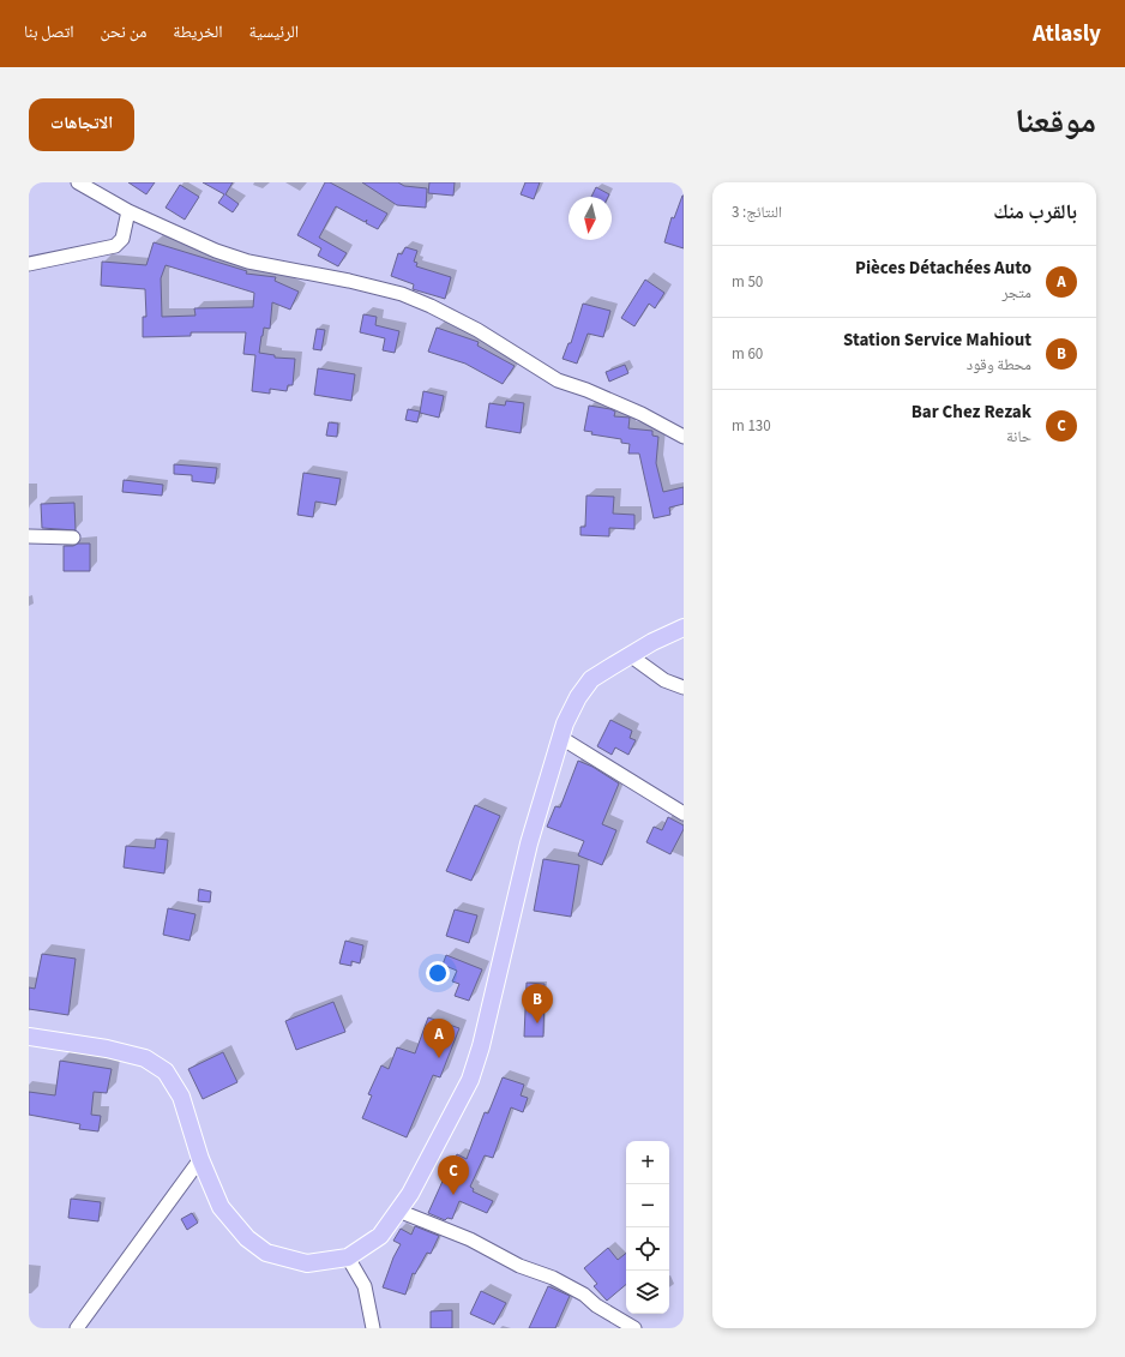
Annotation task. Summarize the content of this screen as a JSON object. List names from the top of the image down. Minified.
{"north":"bottom","page":{"header":"Atlasly","nav":["الرئيسية","الخريطة","من نحن","اتصل بنا"],"title":"موقعنا","buttons":"الاتجاهات","heading":["بالقرب منك","النتائج: 3"],"list":[{"mark":"A","name":"Pièces Détachées Auto","note":"متجر","value":"50 m"},{"mark":"B","name":"Station Service Mahiout","note":"محطة وقود","value":"60 m"},{"mark":"C","name":"Bar Chez Rezak","note":"حانة","value":"130 m"}],"pins":["B","A","C"],"map_buttons":["+","−"]}}
